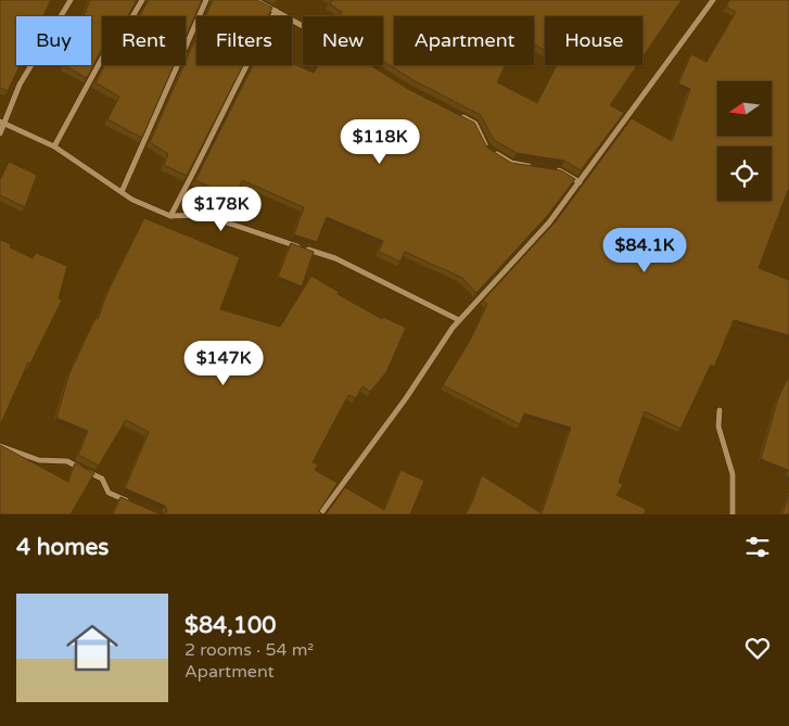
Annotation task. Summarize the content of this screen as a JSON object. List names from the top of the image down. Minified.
{"north":"left","page":{"chip":["Buy","Rent","Filters","New","Apartment","House"],"price":["$118K","$178K","$84.1K","$147K"],"heading":"4 homes","list":[{"name":"$84,100","note":"2 rooms · 54 m² · Apartment"}]}}
